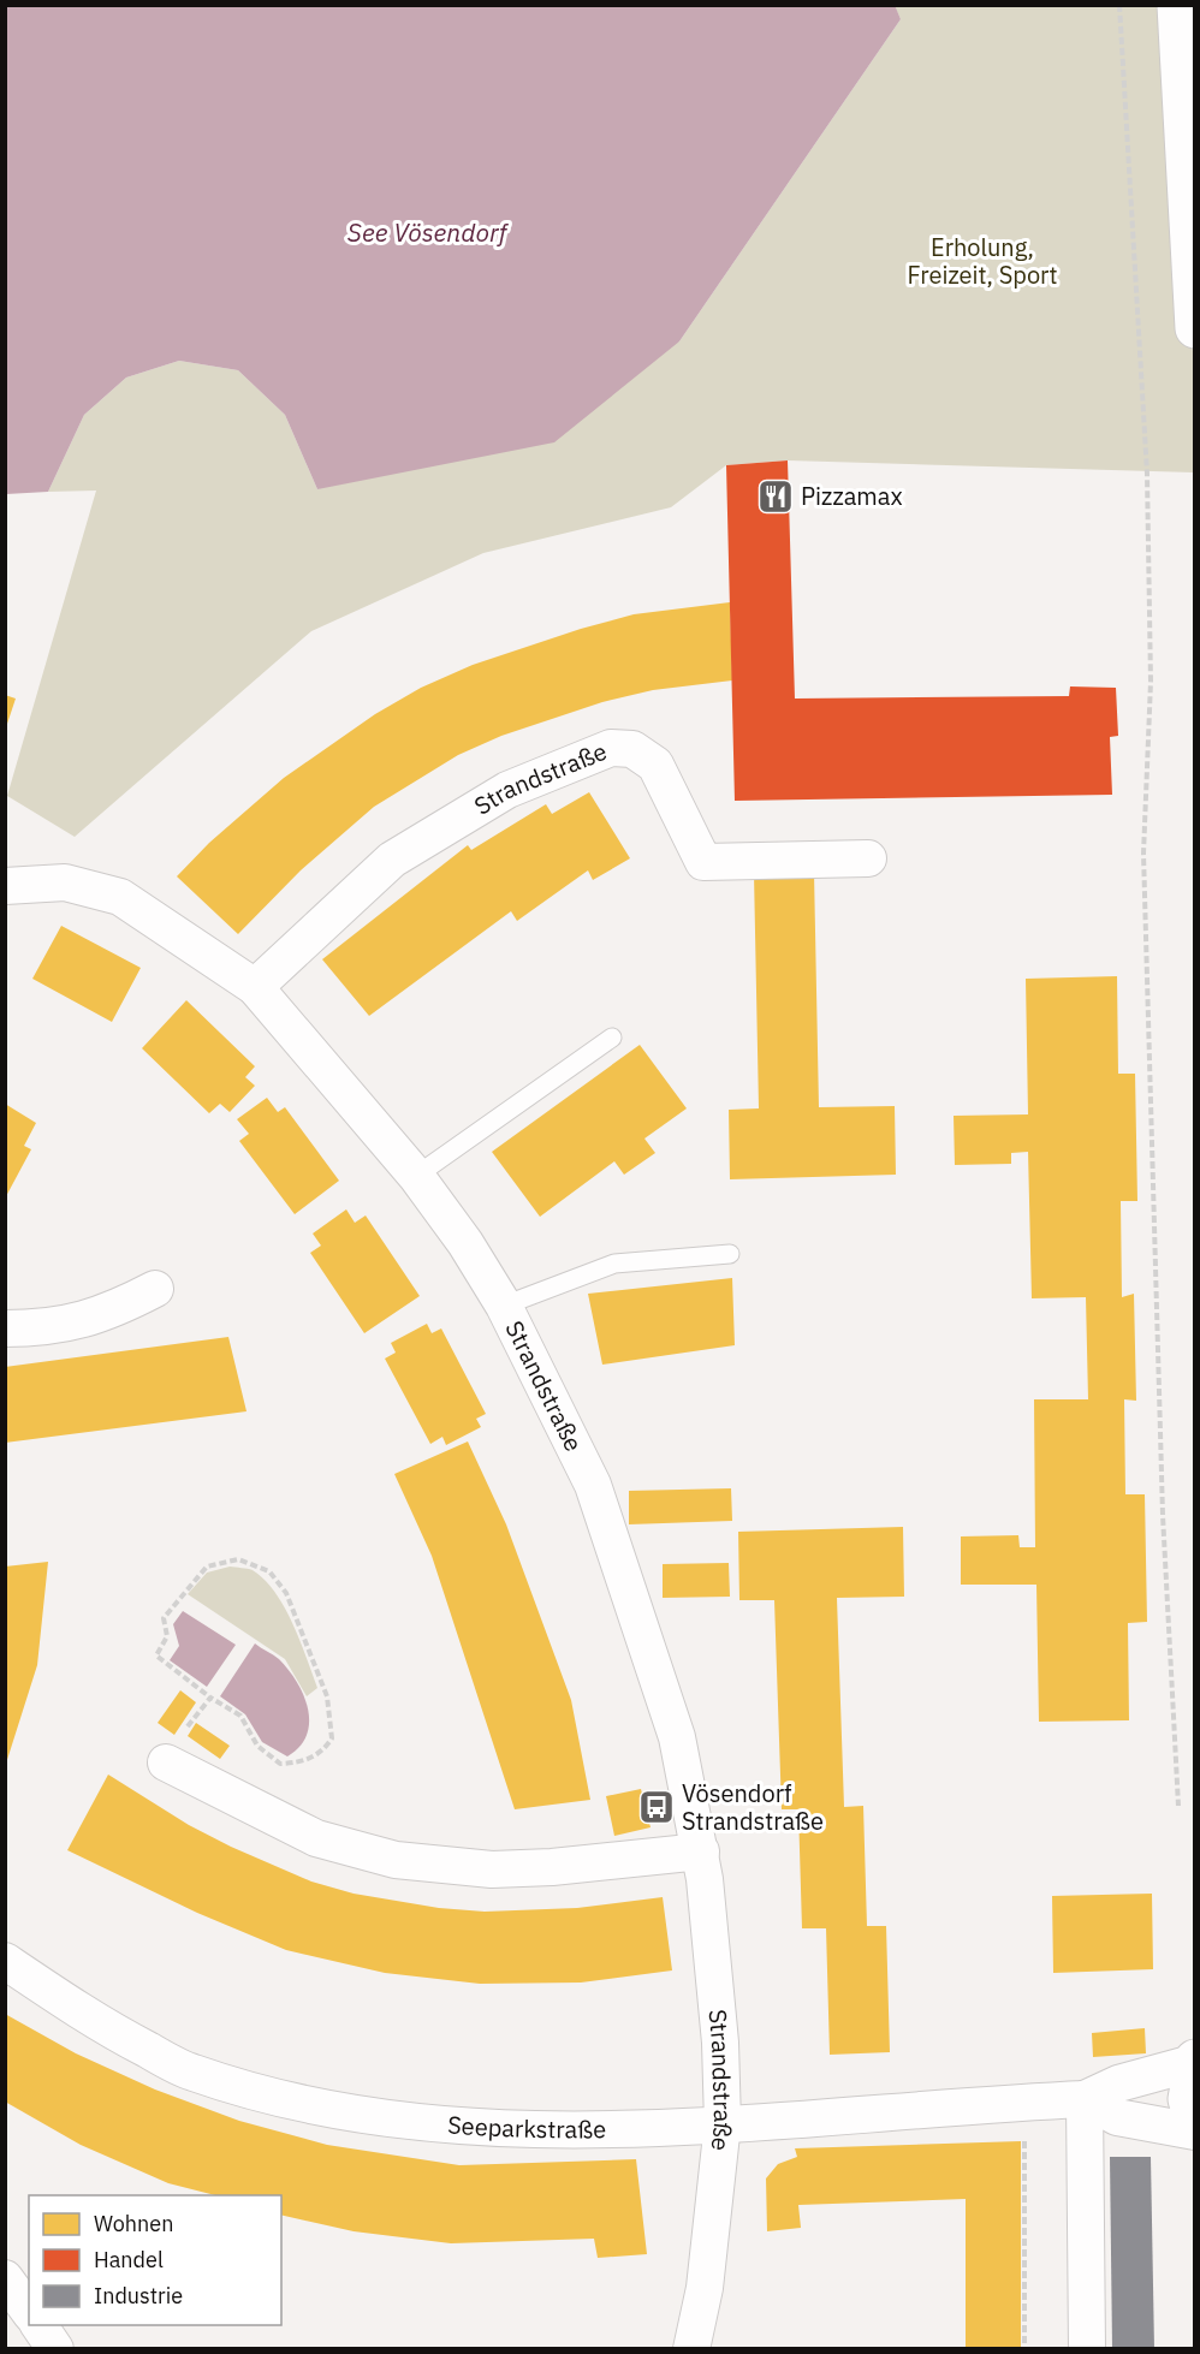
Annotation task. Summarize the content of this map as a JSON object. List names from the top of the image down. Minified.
{"streets":{"street":["Strandstraße","Seeparkstraße"]},"crossings":[["Strandstraße","Seeparkstraße"]],"water":["See Vösendorf"],"parks":["Erholung, Freizeit, Sport"],"places":{"restaurant":["Pizzamax"],"bus stop":["Vösendorf Strandstraße"]},"legend":["Wohnen","Handel","Industrie"]}
